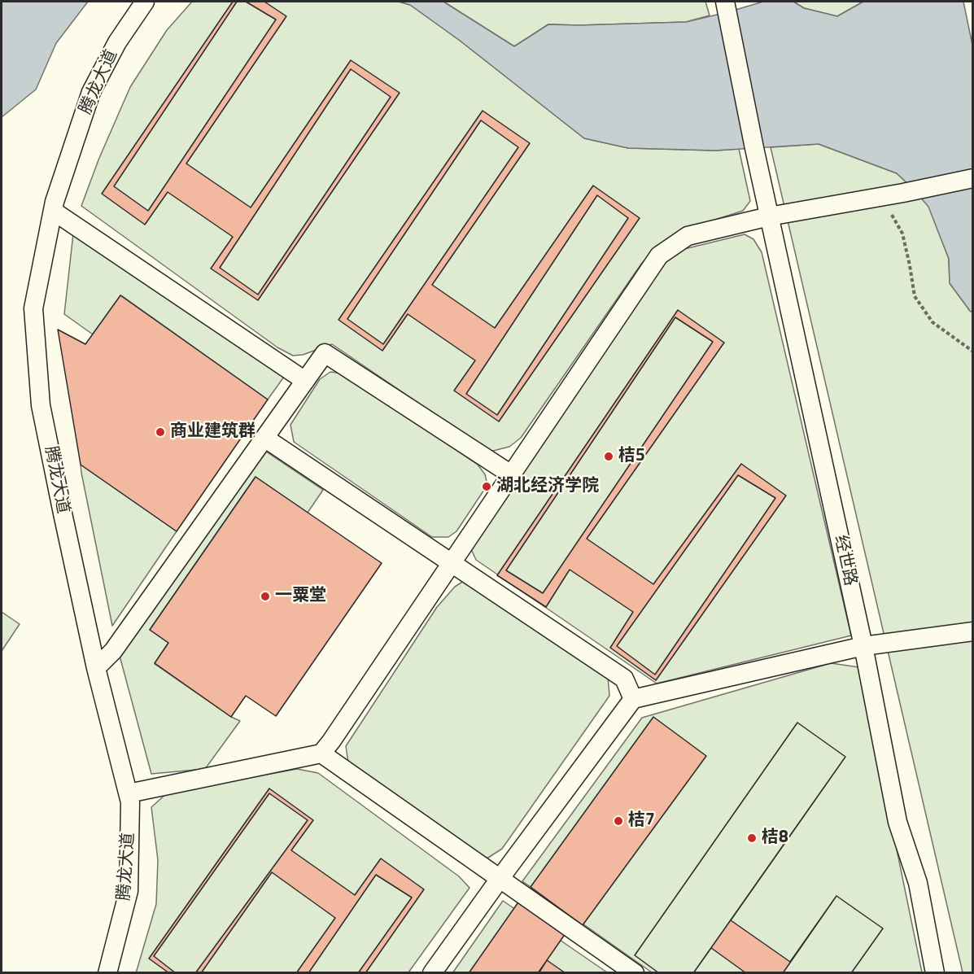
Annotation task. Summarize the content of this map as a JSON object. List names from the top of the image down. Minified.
{"streets":{"street":["腾龙大道","经世路"]},"places":["商业建筑群","桔5","湖北经济学院","一粟堂","桔7","桔8"]}
